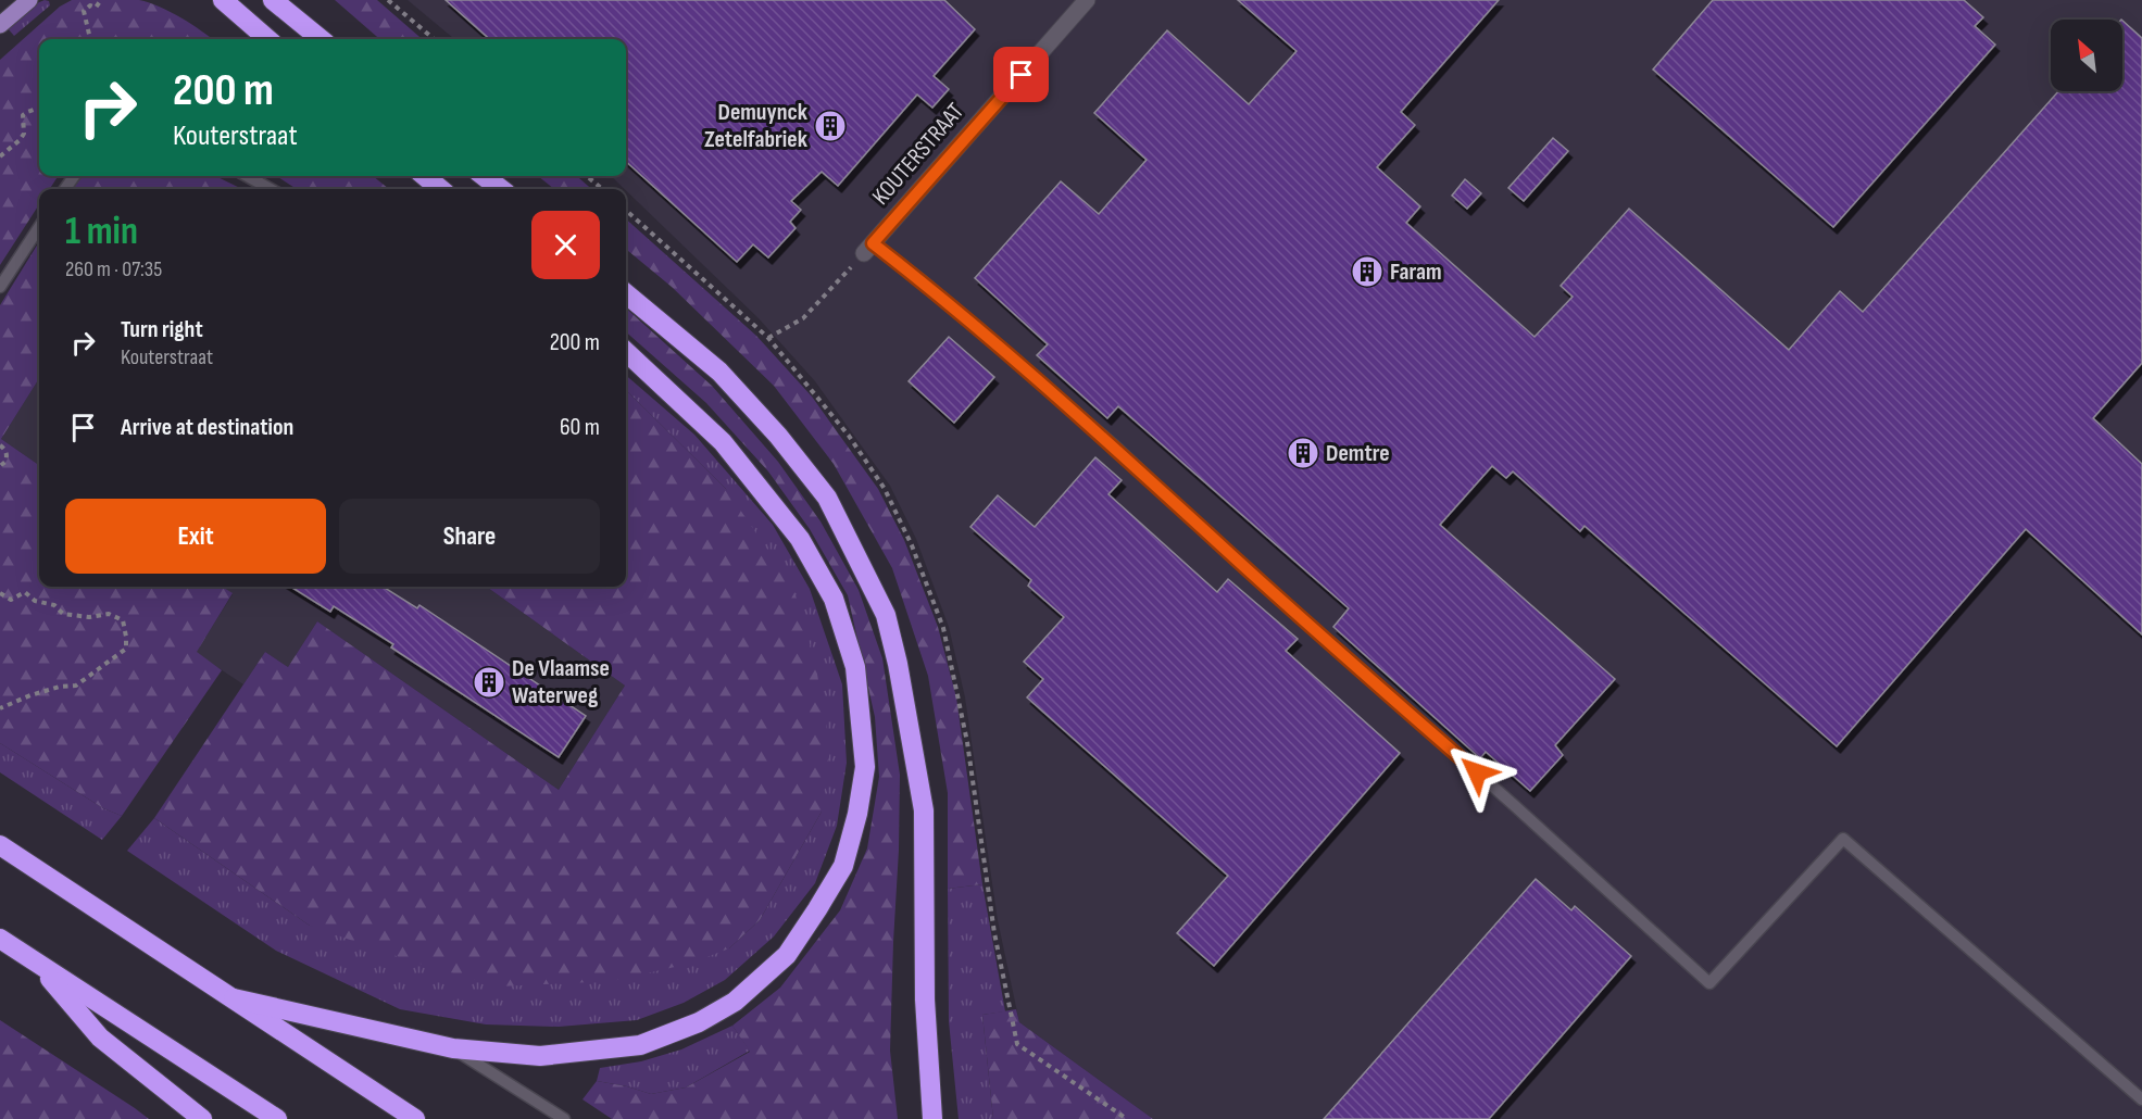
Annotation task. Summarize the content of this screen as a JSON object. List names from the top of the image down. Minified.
{"streets":{"street":["KOUTERSTRAAT"]},"places":{"building":["Demuynck Zetelfabriek","Faram","Demtre","De Vlaamse Waterweg"]},"north":"top left","page":{"turn":["200 m","Kouterstraat"],"heading":["1 min","260 m · 07:35"],"list":[{"name":"Turn right","note":"Kouterstraat","value":"200 m"},{"name":"Arrive at destination","value":"60 m"}],"buttons":["Exit","Share"]}}
